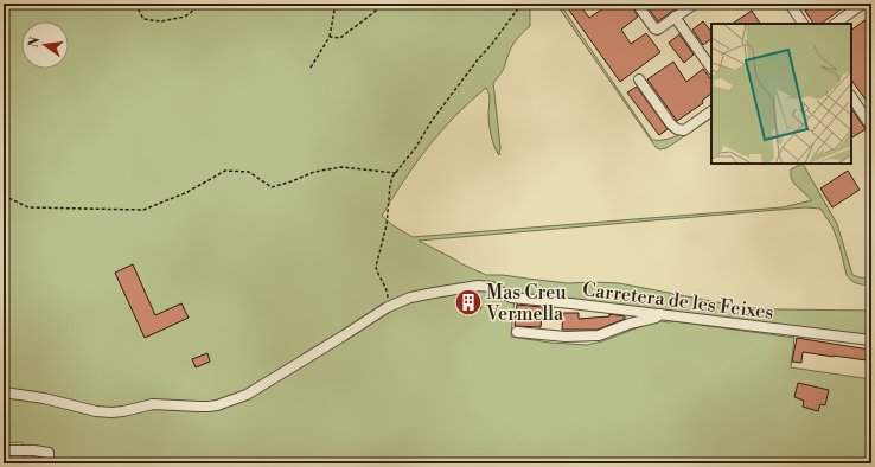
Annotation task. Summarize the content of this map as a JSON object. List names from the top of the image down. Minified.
{"streets":{"street":["Carretera de les Feixes"]},"places":{"building":["Mas Creu Vermella"]},"north":"left"}
